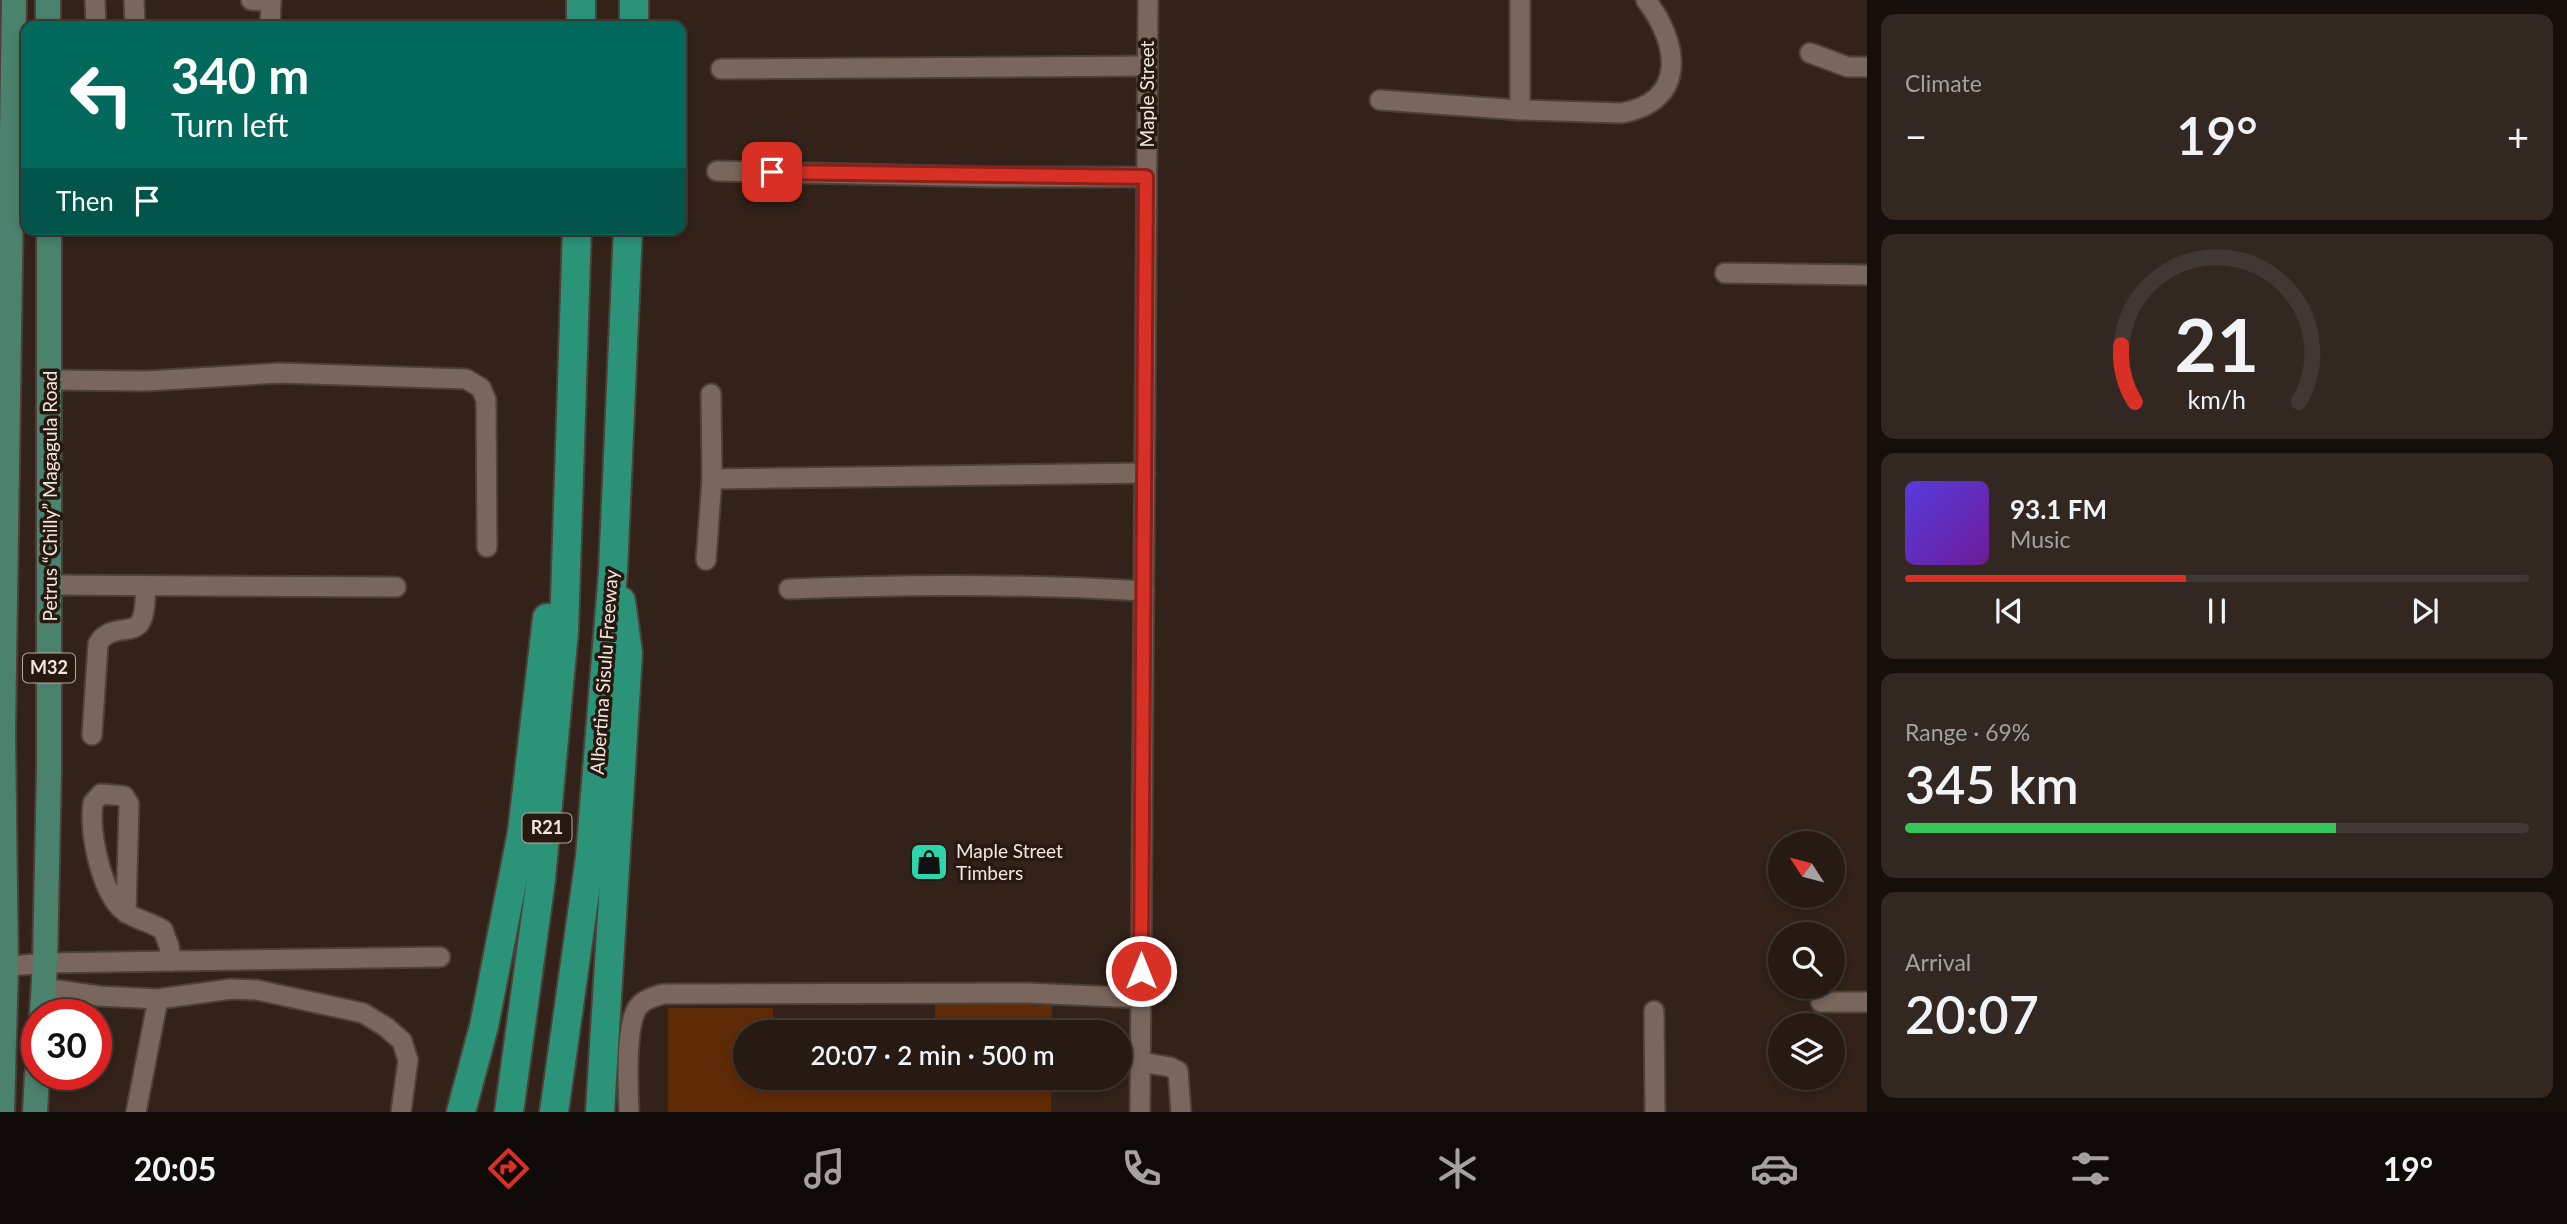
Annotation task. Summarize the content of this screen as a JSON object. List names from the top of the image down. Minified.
{"streets":{"highway":["Albertina Sisulu Freeway","R21"],"main road":["Petrus “Chilly” Magagula Road","M32"],"street":["Maple Street"]},"places":{"shop":["Maple Street Timbers"]},"north":"top left","page":{"tile":["Climate",["Range · 69%","345 km"],["Arrival","20:07"]],"turn":["340 m","Turn left"],"heat":["−","19°","+"],"then":"Then","song":["93.1 FM","Music"],"limit":"30","trip":"20:07 · 2 min · 500 m","tabs":["20:05","19°"],"gauge":["21","km/h"]}}
